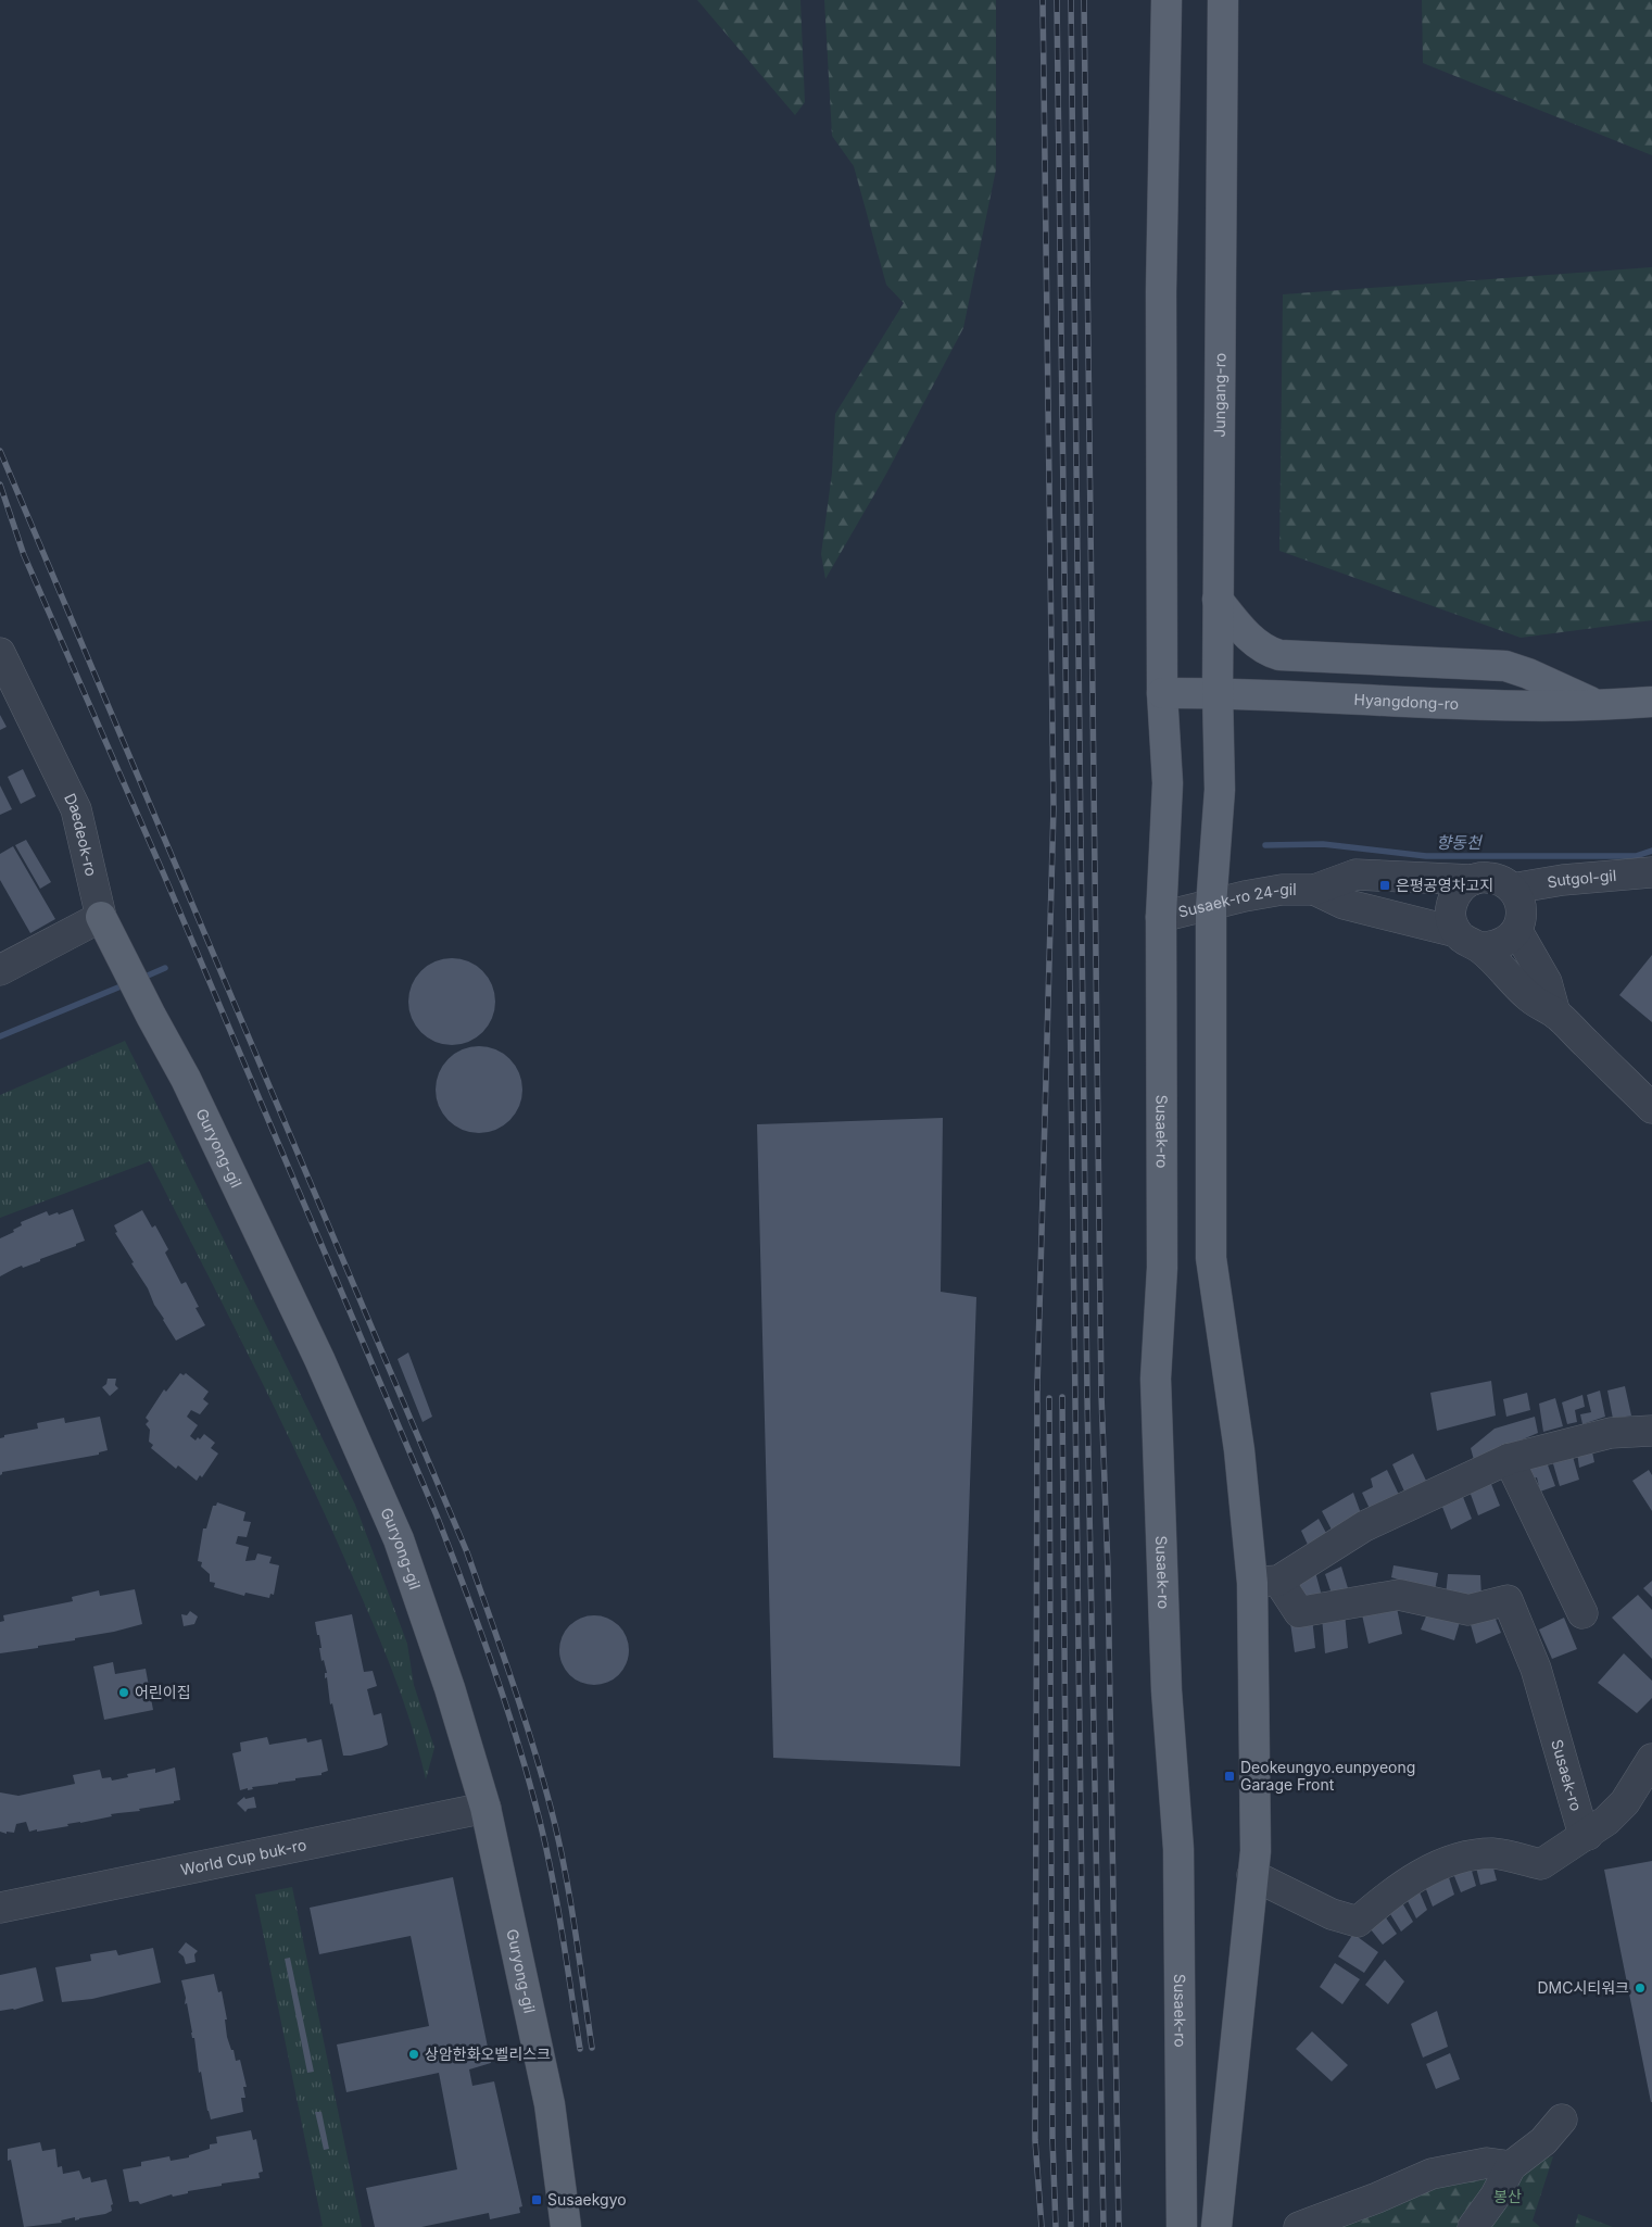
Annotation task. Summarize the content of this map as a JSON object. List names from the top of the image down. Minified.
{"streets":{"main road":["Jungang-ro","Hyangdong-ro","Susaek-ro","Guryong-gil"],"street":["Daedeok-ro","Sutgol-gil","Susaek-ro 24-gil","World Cup buk-ro"]},"crossings":[["Jungang-ro","Hyangdong-ro"],["Jungang-ro","Susaek-ro 24-gil"],["Jungang-ro","Susaek-ro"],["Daedeok-ro","Guryong-gil"],["Sutgol-gil","Susaek-ro 24-gil"],["Susaek-ro 24-gil","Susaek-ro"],["Guryong-gil","World Cup buk-ro"]],"water":["향동천"],"parks":["봉산"],"places":{"transit":["은평공영차고지","Deokeungyo.eunpyeong Garage Front","Susaekgyo"],"other":["어린이집","DMC시티워크","상암한화오벨리스크"]}}
